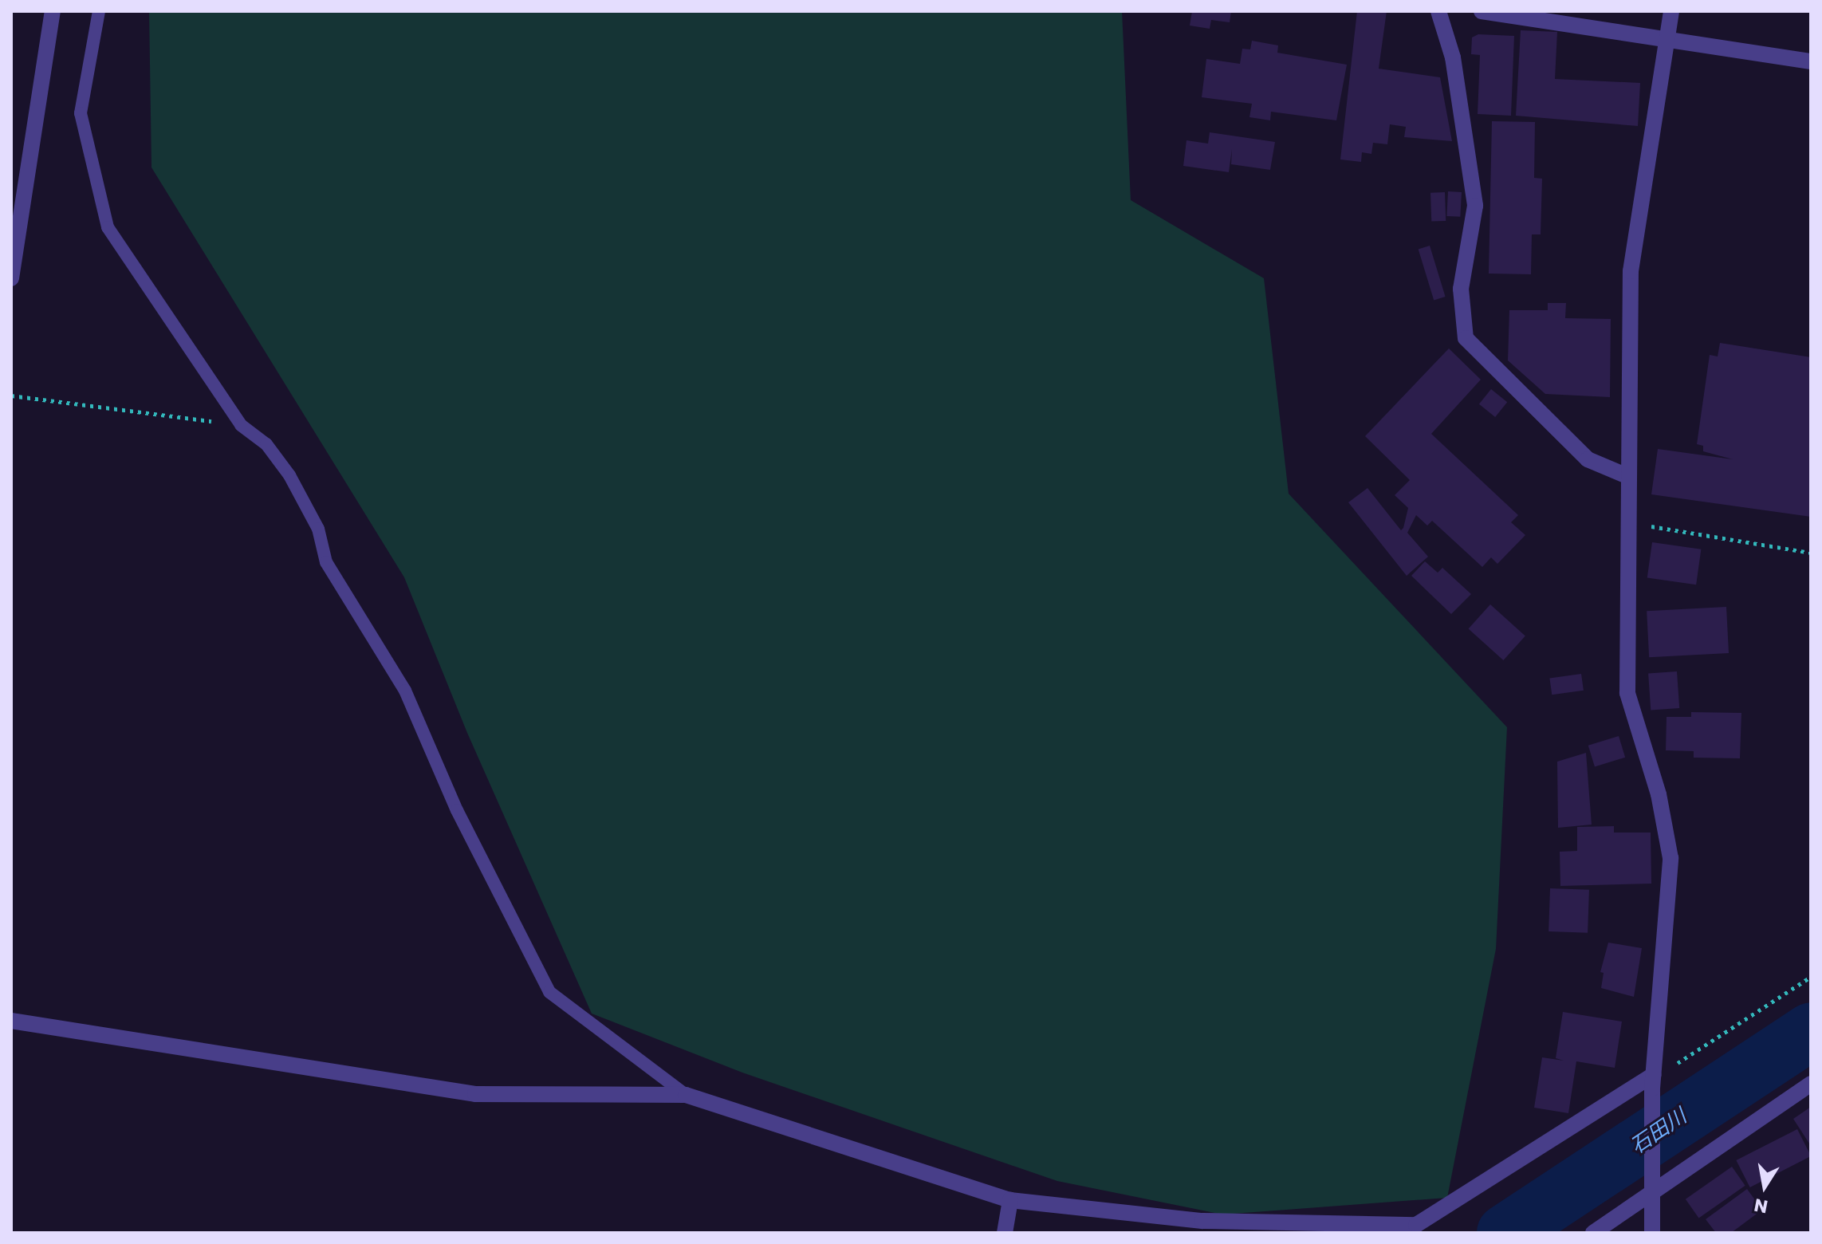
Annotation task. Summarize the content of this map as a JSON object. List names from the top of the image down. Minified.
{"water":["石田川"],"north":"bottom"}
